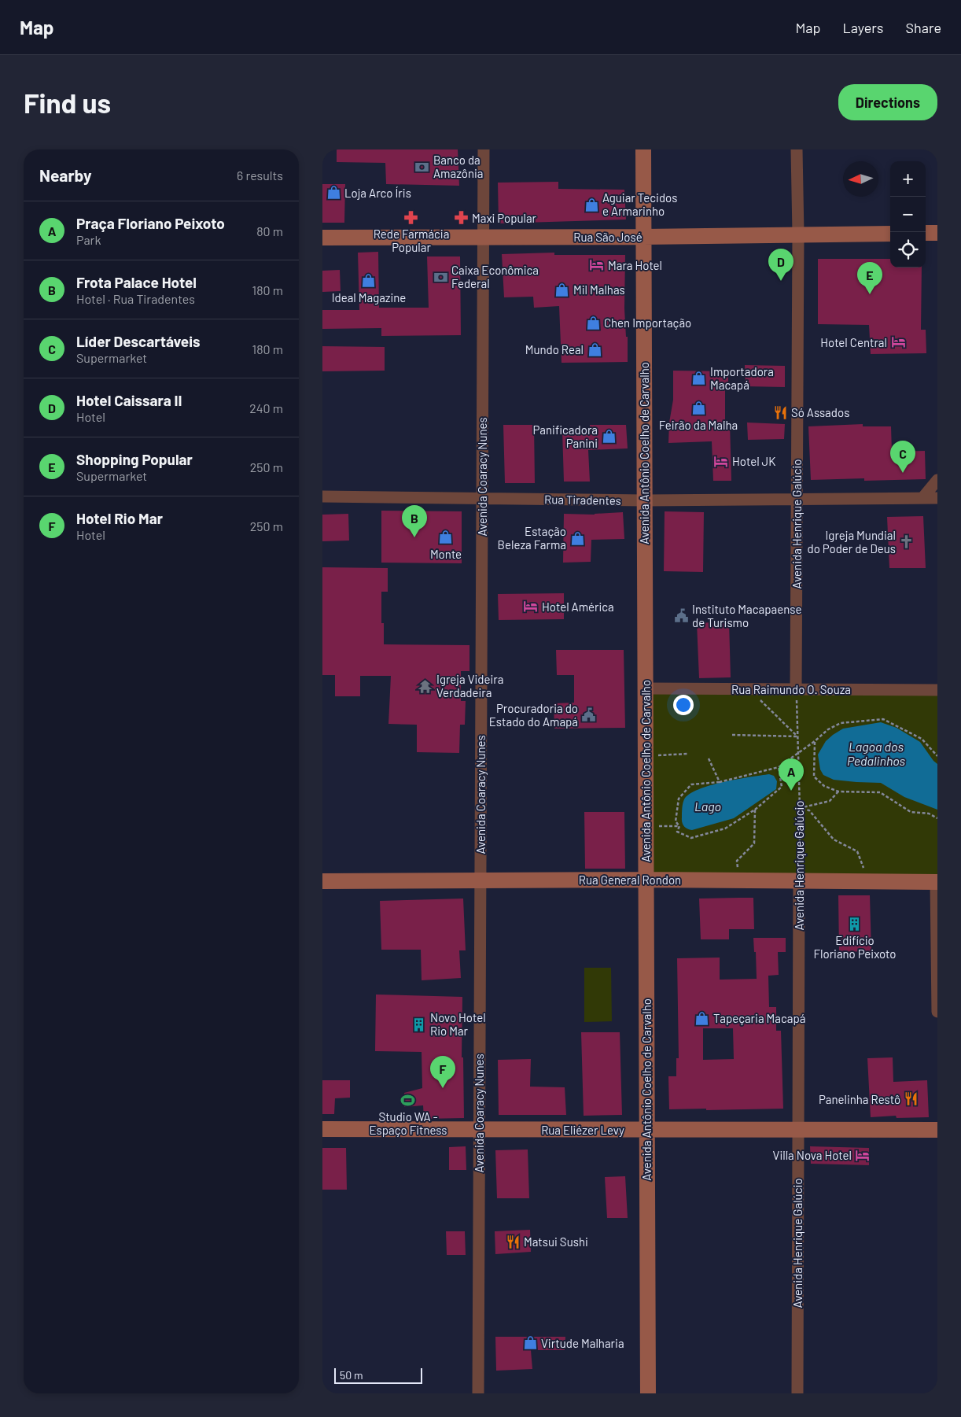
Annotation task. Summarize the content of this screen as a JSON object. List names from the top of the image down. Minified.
{"streets":{"street":["Rua São José","Avenida Antônio Coelho de Carvalho","Avenida Coaracy Nunes","Rua Tiradentes","Avenida Henrique Galúcio","Rua Raimundo O. Souza","Rua General Rondon","Rua Eliézer Levy"]},"crossings":[["Rua São José","Avenida Antônio Coelho de Carvalho"],["Rua São José","Avenida Coaracy Nunes"],["Rua São José","Avenida Henrique Galúcio"],["Avenida Antônio Coelho de Carvalho","Rua Tiradentes"],["Avenida Antônio Coelho de Carvalho","Rua Raimundo O. Souza"],["Avenida Antônio Coelho de Carvalho","Rua General Rondon"],["Avenida Antônio Coelho de Carvalho","Rua Eliézer Levy"],["Avenida Coaracy Nunes","Rua Tiradentes"],["Avenida Coaracy Nunes","Rua General Rondon"],["Avenida Coaracy Nunes","Rua Eliézer Levy"],["Rua Tiradentes","Avenida Henrique Galúcio"],["Avenida Henrique Galúcio","Rua Raimundo O. Souza"],["Avenida Henrique Galúcio","Rua General Rondon"],["Avenida Henrique Galúcio","Rua Eliézer Levy"]],"water":["Lagoa dos Pedalinhos","Lago"],"places":{"bank":["Banco da Amazônia","Caixa Econômica Federal"],"shop":["Loja Arco Íris","Aguiar Tecidos e Armarinho","Ideal Magazine","Mil Malhas","Chen Importação","Mundo Real","Importadora Macapá","Feirão da Malha","Panificadora Panini","Monte","Estação Beleza Farma","Tapeçaria Macapá","Virtude Malharia"],"pharmacy":["Rede Farmácia Popular","Maxi Popular"],"hotel":["Mara Hotel","Hotel Central","Hotel JK","Hotel América","Villa Nova Hotel"],"restaurant":["Só Assados","Panelinha Restô","Matsui Sushi"],"church":["Igreja Mundial do Poder de Deus"],"public building":["Instituto Macapaense de Turismo","Procuradoria do Estado do Amapá"],"temple":["Igreja Videira Verdadeira"],"building":["Edifício Floriano Peixoto","Novo Hotel Rio Mar"],"sports":["Studio WA - Espaço Fitness"]},"scale_bar":"50 m","north":"left","page":{"header":"Map","nav":["Map","Layers","Share"],"buttons":"Directions","title":"Find us","heading":["Nearby","6 results"],"map_buttons":["+","−"],"list":[{"mark":"A","name":"Praça Floriano Peixoto","note":"Park","value":"80 m"},{"mark":"B","name":"Frota Palace Hotel","note":"Hotel · Rua Tiradentes","value":"180 m"},{"mark":"C","name":"Líder Descartáveis","note":"Supermarket","value":"180 m"},{"mark":"D","name":"Hotel Caissara II","note":"Hotel","value":"240 m"},{"mark":"E","name":"Shopping Popular","note":"Supermarket","value":"250 m"},{"mark":"F","name":"Hotel Rio Mar","note":"Hotel","value":"250 m"}],"pins":["D","E","C","B","A","F"],"scale":"50 m"}}
